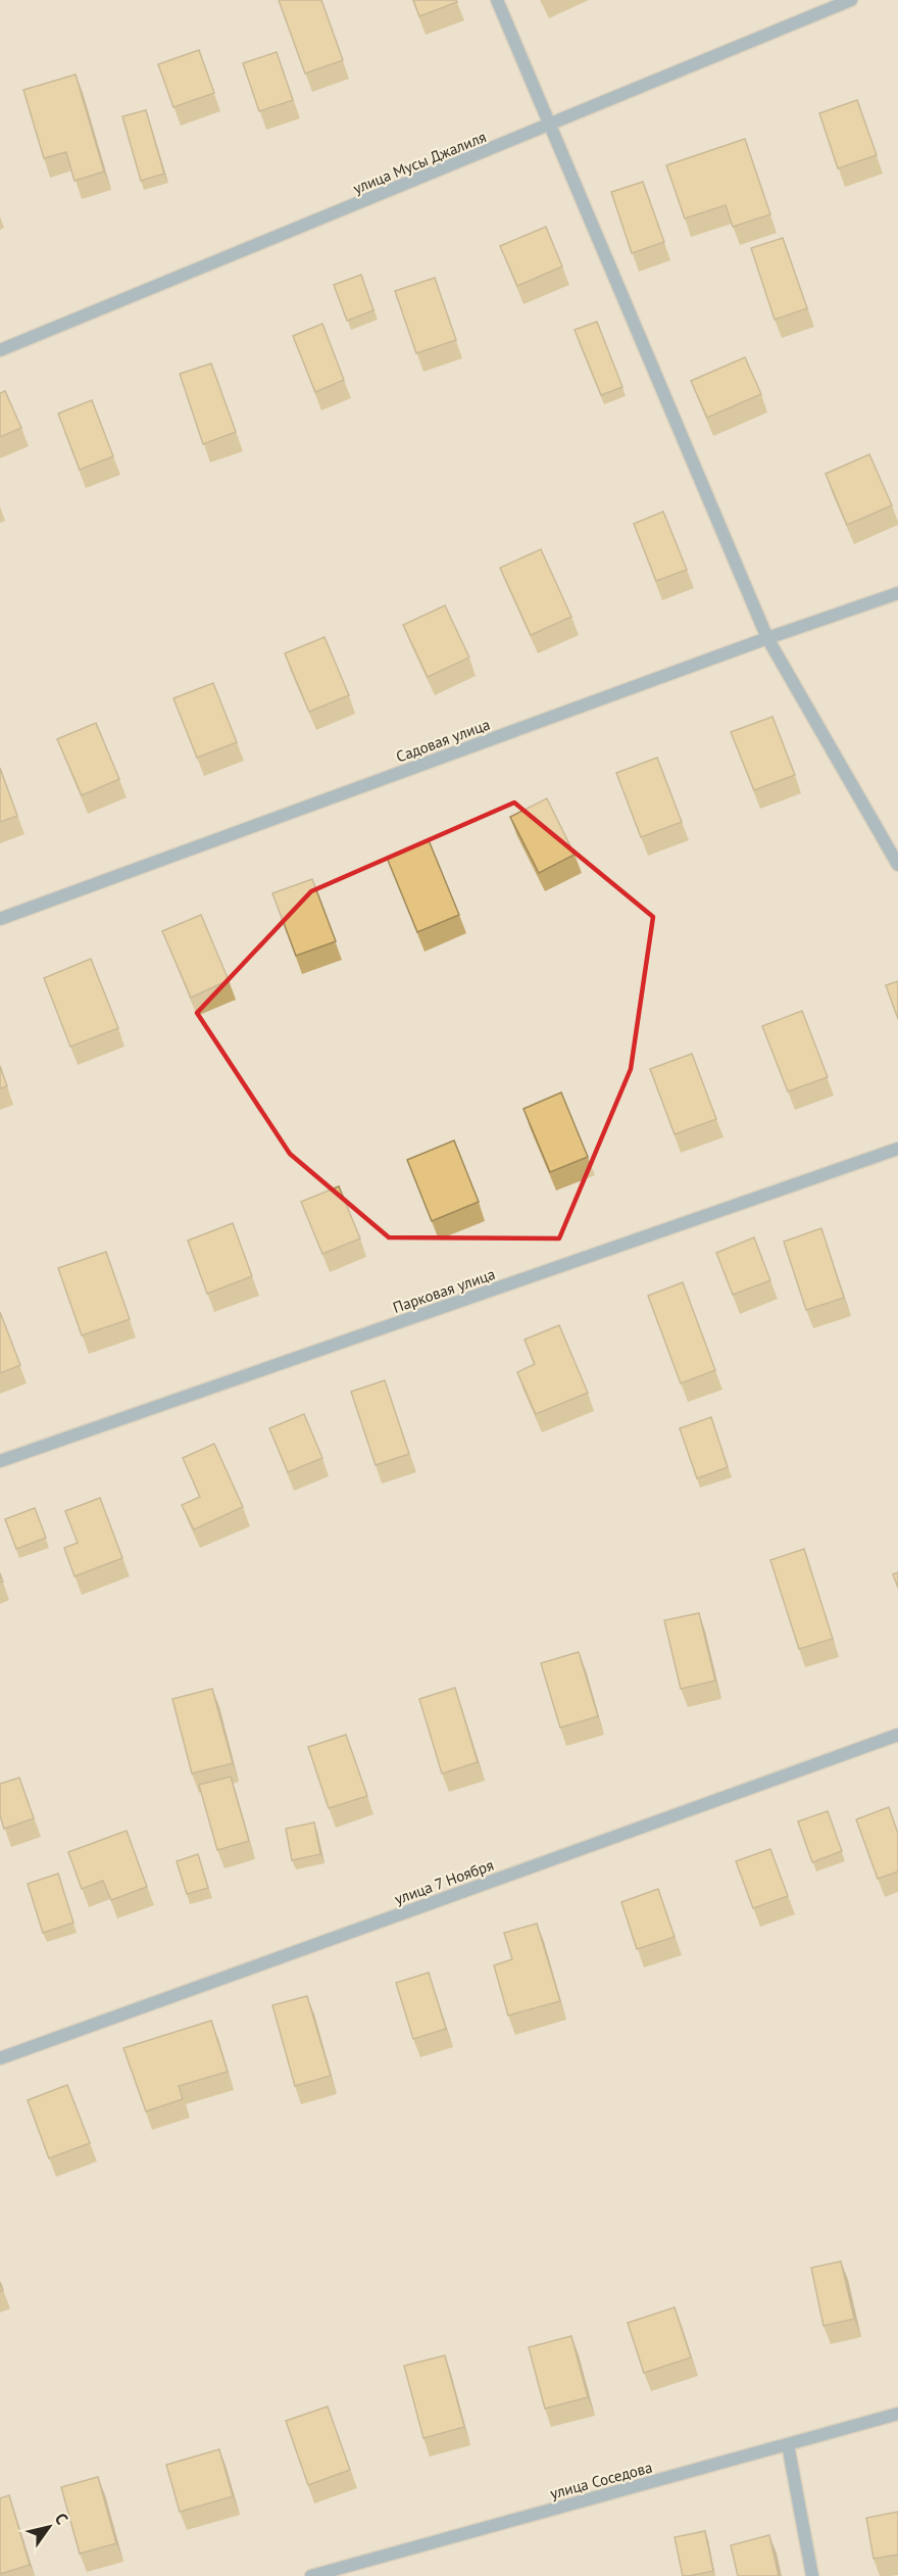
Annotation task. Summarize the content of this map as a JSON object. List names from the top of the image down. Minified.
{"streets":{"street":["улица Мусы Джалиля","Садовая улица","Парковая улица","улица 7 Ноября","улица Соседова"]},"north":"top right"}
